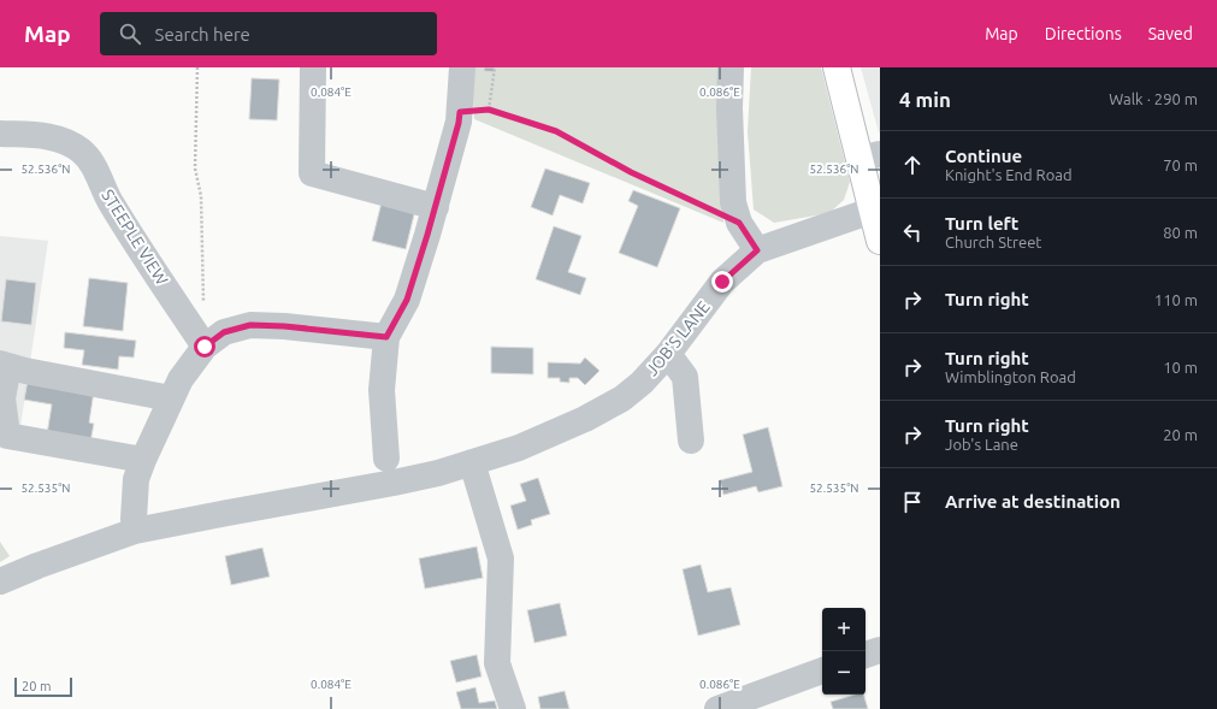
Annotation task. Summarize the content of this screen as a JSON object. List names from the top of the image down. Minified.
{"streets":{"street":["STEEPLE VIEW","JOB'S LANE"]},"scale_bar":"20 m","page":{"header":"Map","search":"Search here","nav":["Map","Directions","Saved"],"heading":["4 min","Walk · 290 m"],"list":[["Continue","Knight's End Road","70 m"],["Turn left","Church Street","80 m"],["Turn right","110 m"],["Turn right","Wimblington Road","10 m"],["Turn right","Job's Lane","20 m"],"Arrive at destination"],"map_buttons":["+","−"],"scale":"20 m"},"coordinates":["0.084°E","0.086°E","52.536°N","52.535°N"]}
